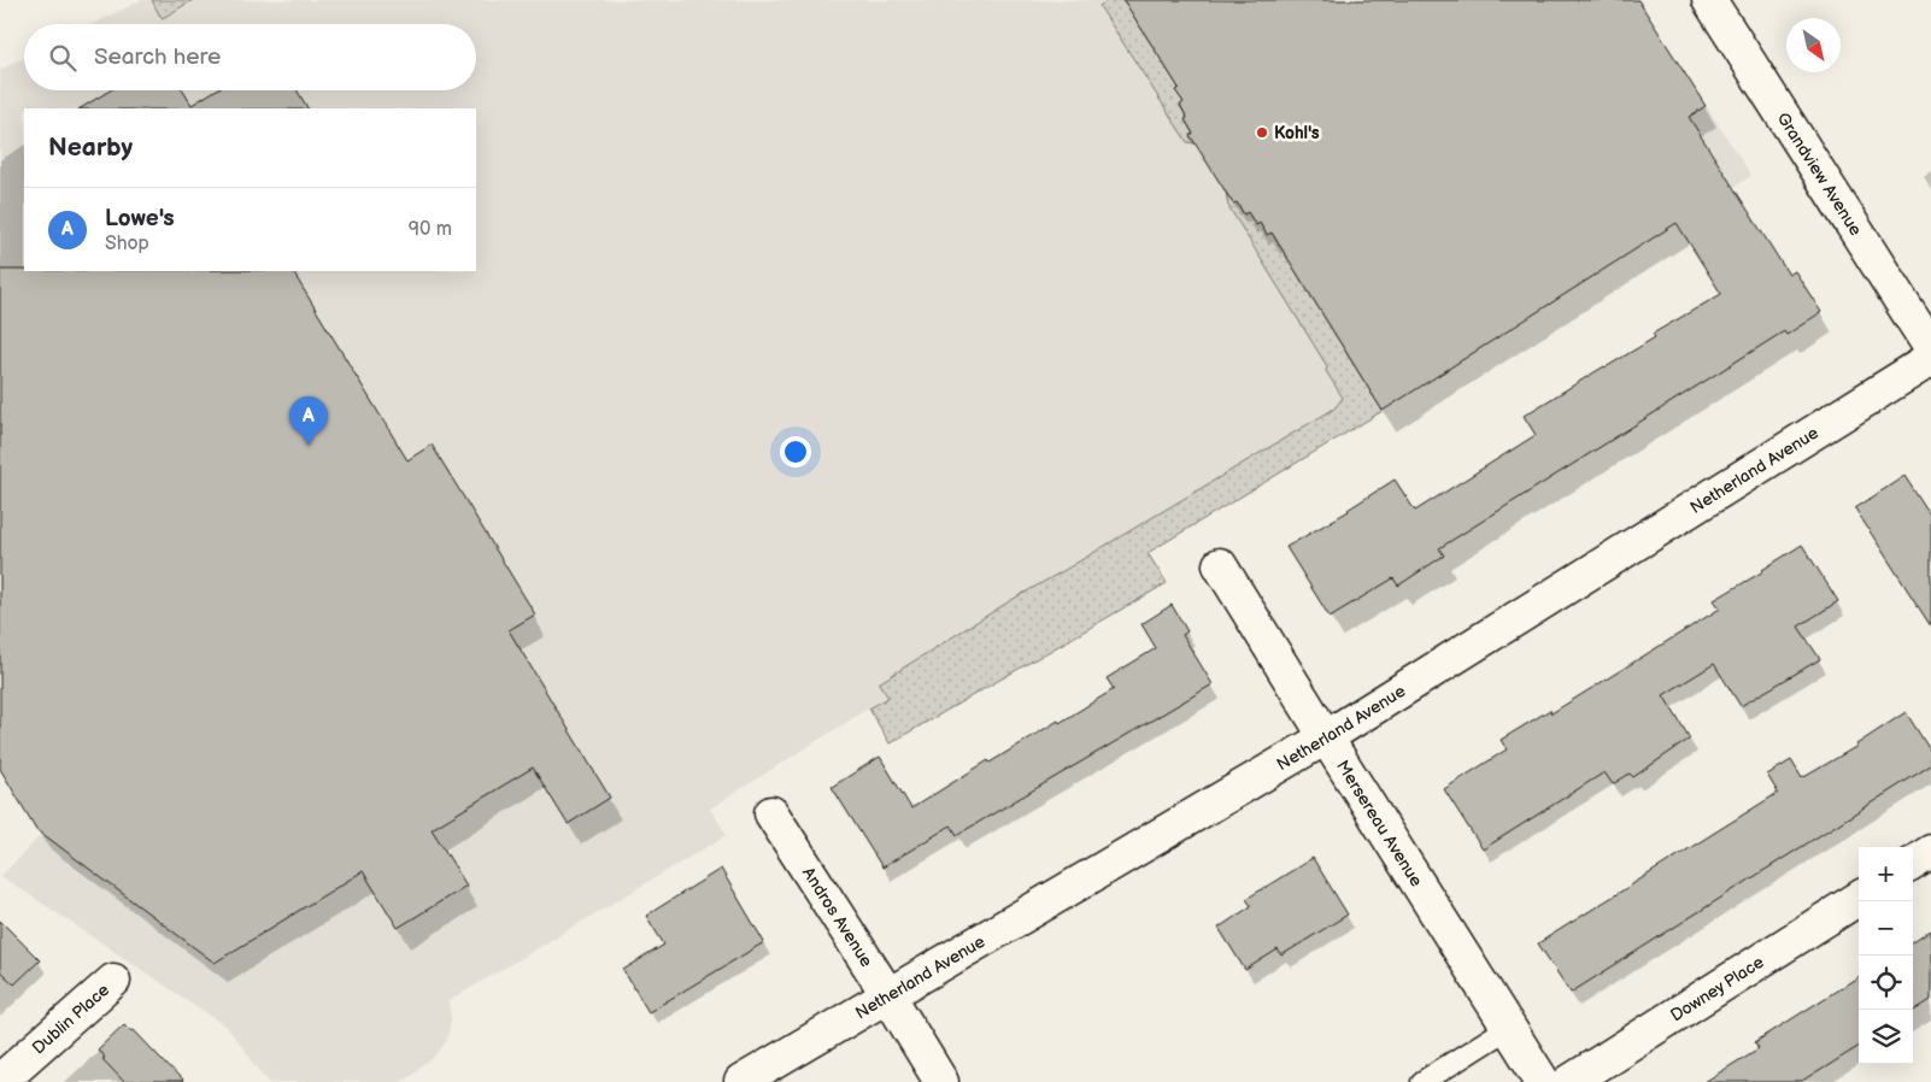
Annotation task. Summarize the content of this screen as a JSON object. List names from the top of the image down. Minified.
{"streets":{"street":["Grandview Avenue","Netherland Avenue","Mersereau Avenue","Andros Avenue","Downey Place","Dublin Place"]},"crossings":[["Netherland Avenue","Mersereau Avenue"],["Netherland Avenue","Andros Avenue"]],"places":["Kohl's"],"north":"bottom right","page":{"search":"Search here","heading":"Nearby","list":[{"mark":"A","name":"Lowe's","note":"Shop","value":"90 m"}],"pins":"A","map_buttons":["+","−"]}}
